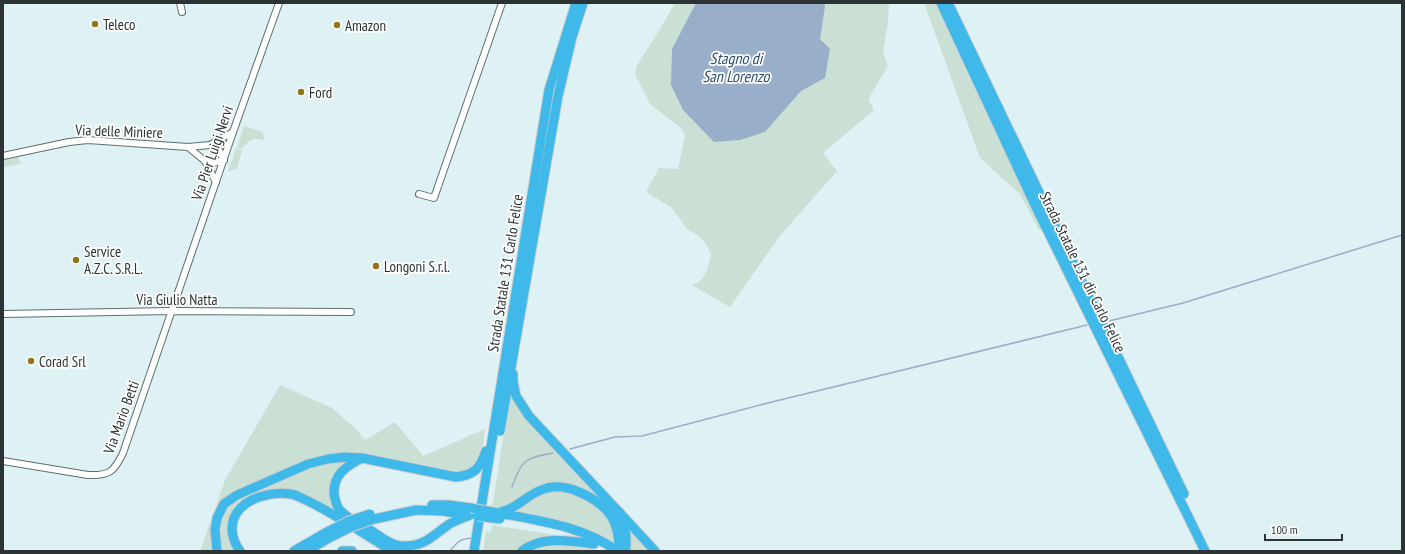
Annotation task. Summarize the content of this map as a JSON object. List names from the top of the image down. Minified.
{"streets":{"highway":["Strada Statale 131 dir Carlo Felice","Strada Statale 131 Carlo Felice"],"street":["Via delle Miniere","Via Pier Luigi Nervi","Via Giulio Natta","Via Mario Betti"]},"crossings":[["Via delle Miniere","Via Pier Luigi Nervi"],["Via Pier Luigi Nervi","Via Giulio Natta"],["Via Pier Luigi Nervi","Via Mario Betti"],["Via Giulio Natta","Via Mario Betti"]],"water":["Stagno di San Lorenzo"],"places":["Teleco","Amazon","Ford","Service A.Z.C. S.R.L.","Longoni S.r.l.","Corad Srl"],"scale_bar":"100 m"}
